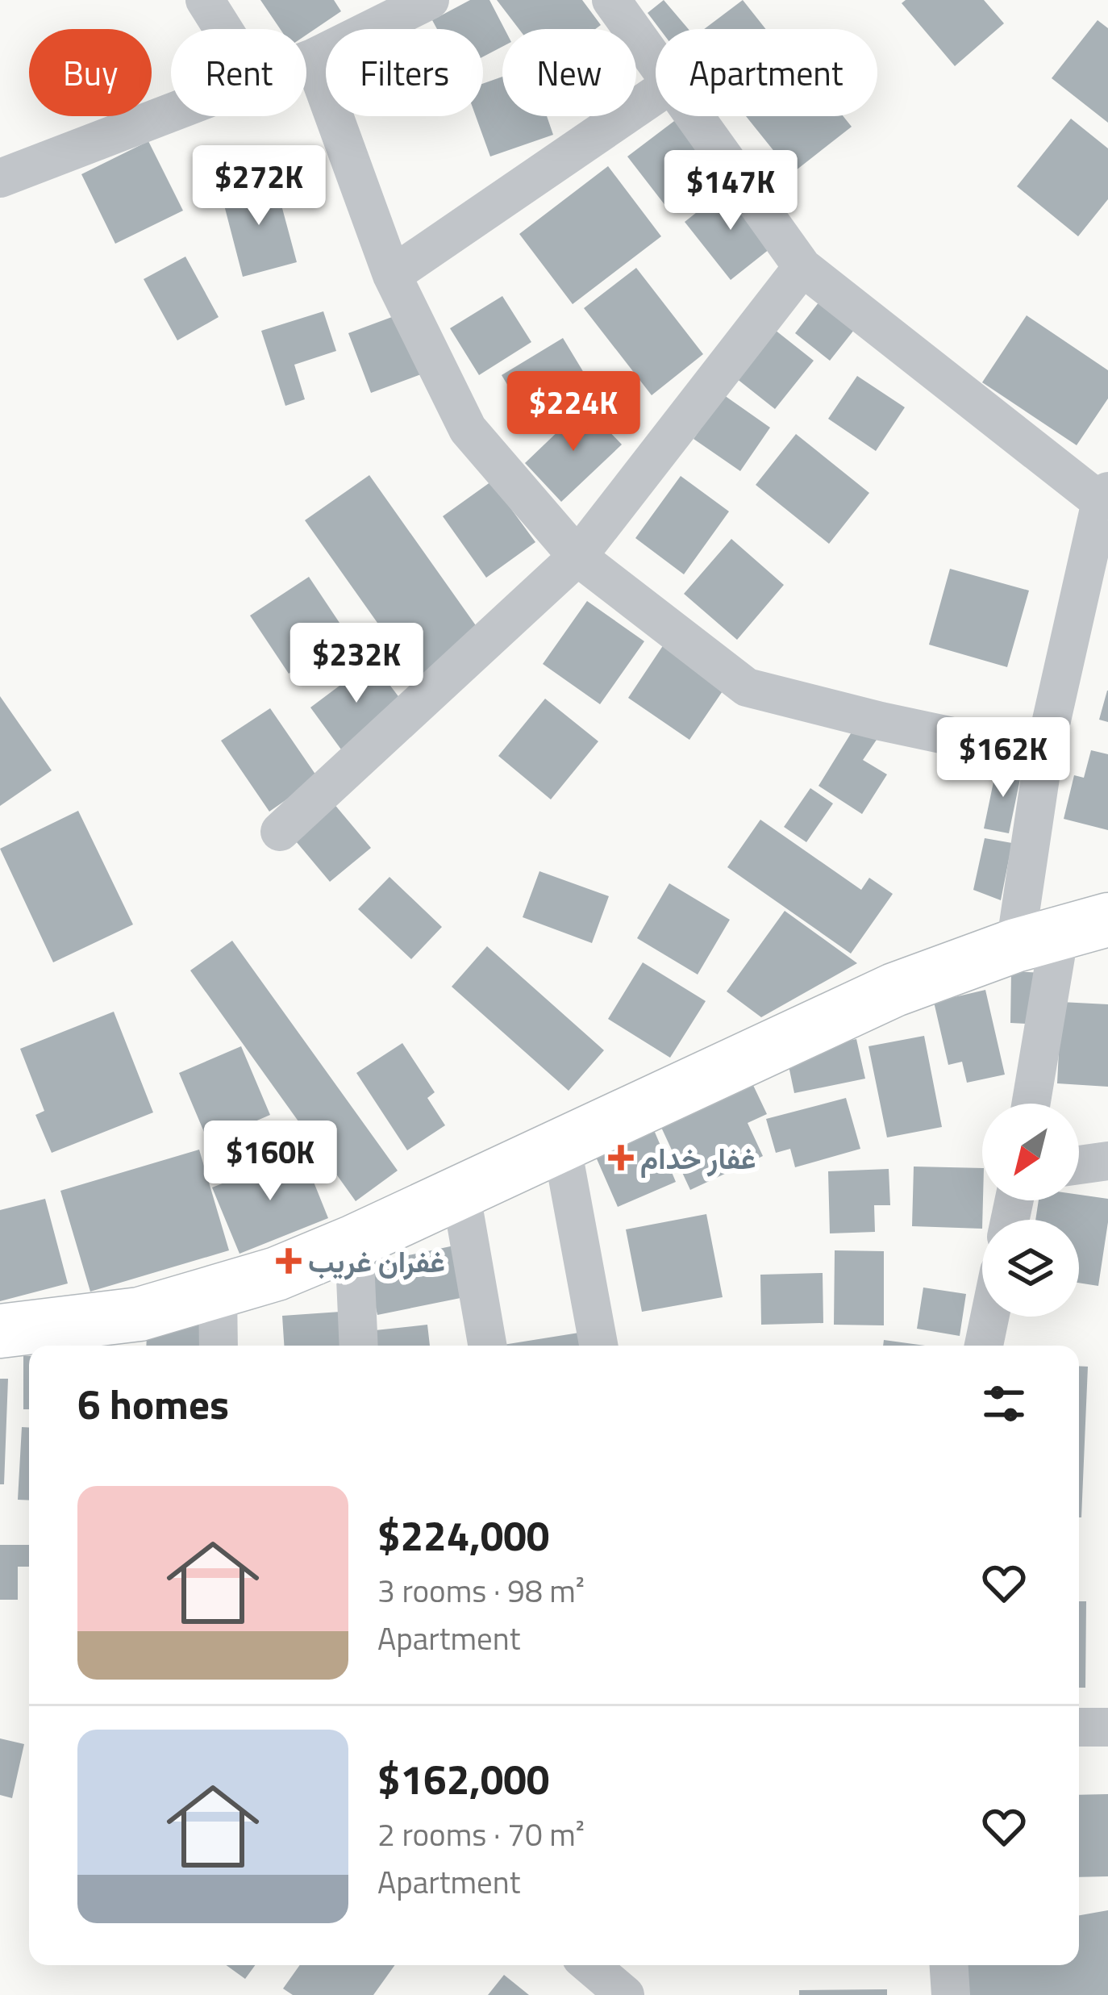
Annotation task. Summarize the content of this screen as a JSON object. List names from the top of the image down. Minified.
{"places":{"health":["غفار خدام","غفران غريب"]},"north":"bottom left","page":{"chip":["Buy","Rent","Filters","New","Apartment"],"price":["$272K","$147K","$224K","$232K","$162K","$160K"],"heading":"6 homes","list":[{"name":"$224,000","note":"3 rooms · 98 m² · Apartment"},{"name":"$162,000","note":"2 rooms · 70 m² · Apartment"}]}}
